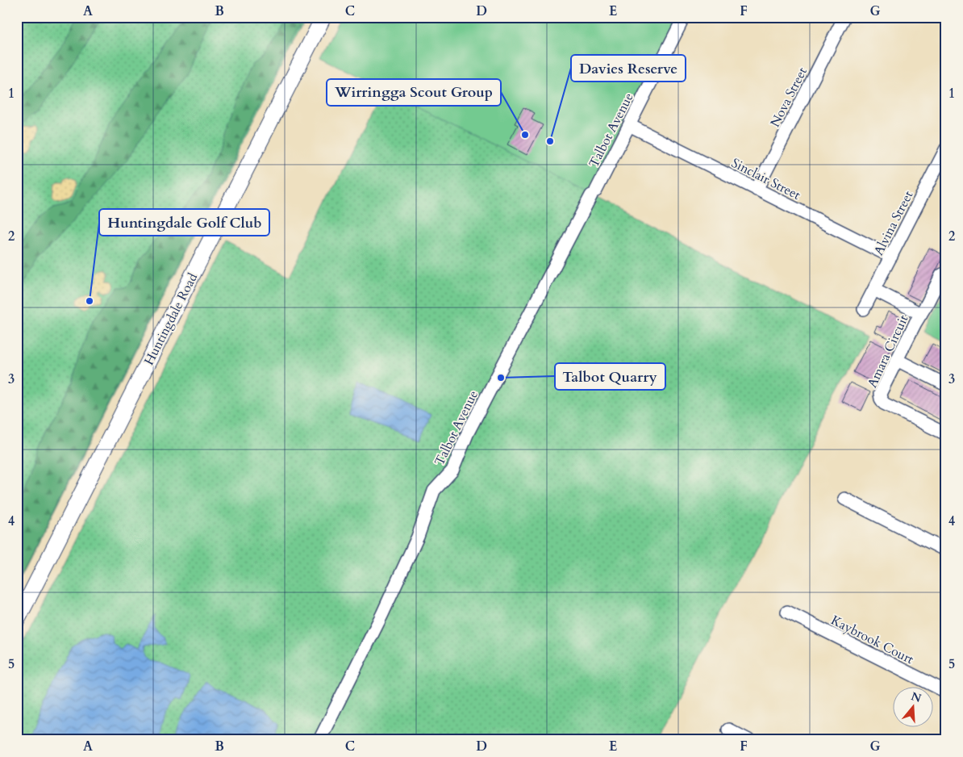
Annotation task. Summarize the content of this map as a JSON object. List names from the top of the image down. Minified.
{"streets":{"main road":["Huntingdale Road"],"street":["Nova Street","Talbot Avenue","Sinclair Street","Alvina Street","Amara Circuit","Kaybrook Court"]},"crossings":[["Nova Street","Sinclair Street"],["Talbot Avenue","Sinclair Street"],["Sinclair Street","Alvina Street"],["Alvina Street","Amara Circuit"]],"places":["Wirringga Scout Group","Davies Reserve","Huntingdale Golf Club","Talbot Quarry"],"north":"top","grid":{"columns":["A","B","C","D","E","F","G"],"rows":["1","2","3","4","5"]}}
